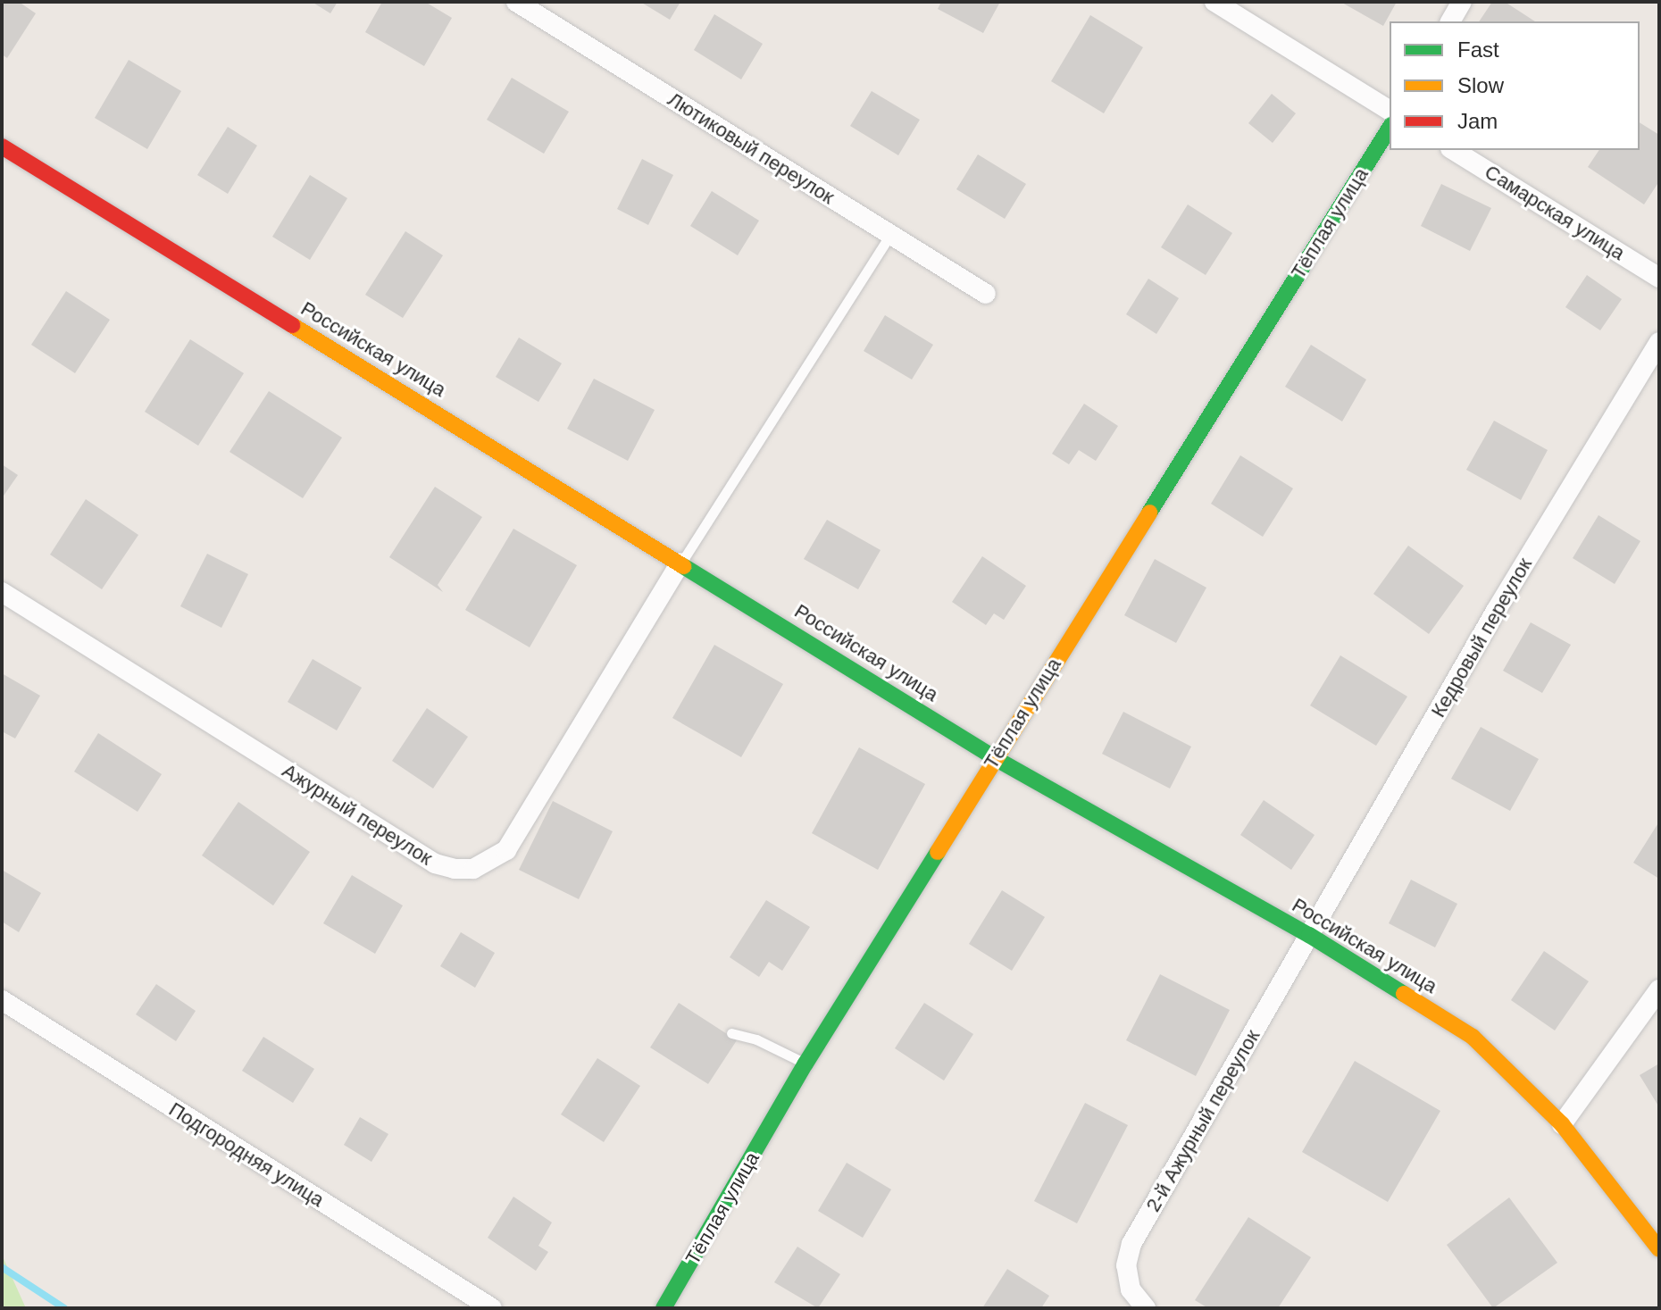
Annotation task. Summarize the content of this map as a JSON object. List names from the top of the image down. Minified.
{"streets":{"street":["Лютиковый переулок","Самарская улица","Тёплая улица","Российская улица","Кедровый переулок","Ажурный переулок","2-й Ажурный переулок","Подгородняя улица"]},"crossings":[["Тёплая улица","Российская улица"],["Российская улица","Кедровый переулок"],["Российская улица","Ажурный переулок"],["Российская улица","2-й Ажурный переулок"],["Кедровый переулок","2-й Ажурный переулок"]],"legend":["Fast","Slow","Jam"]}
